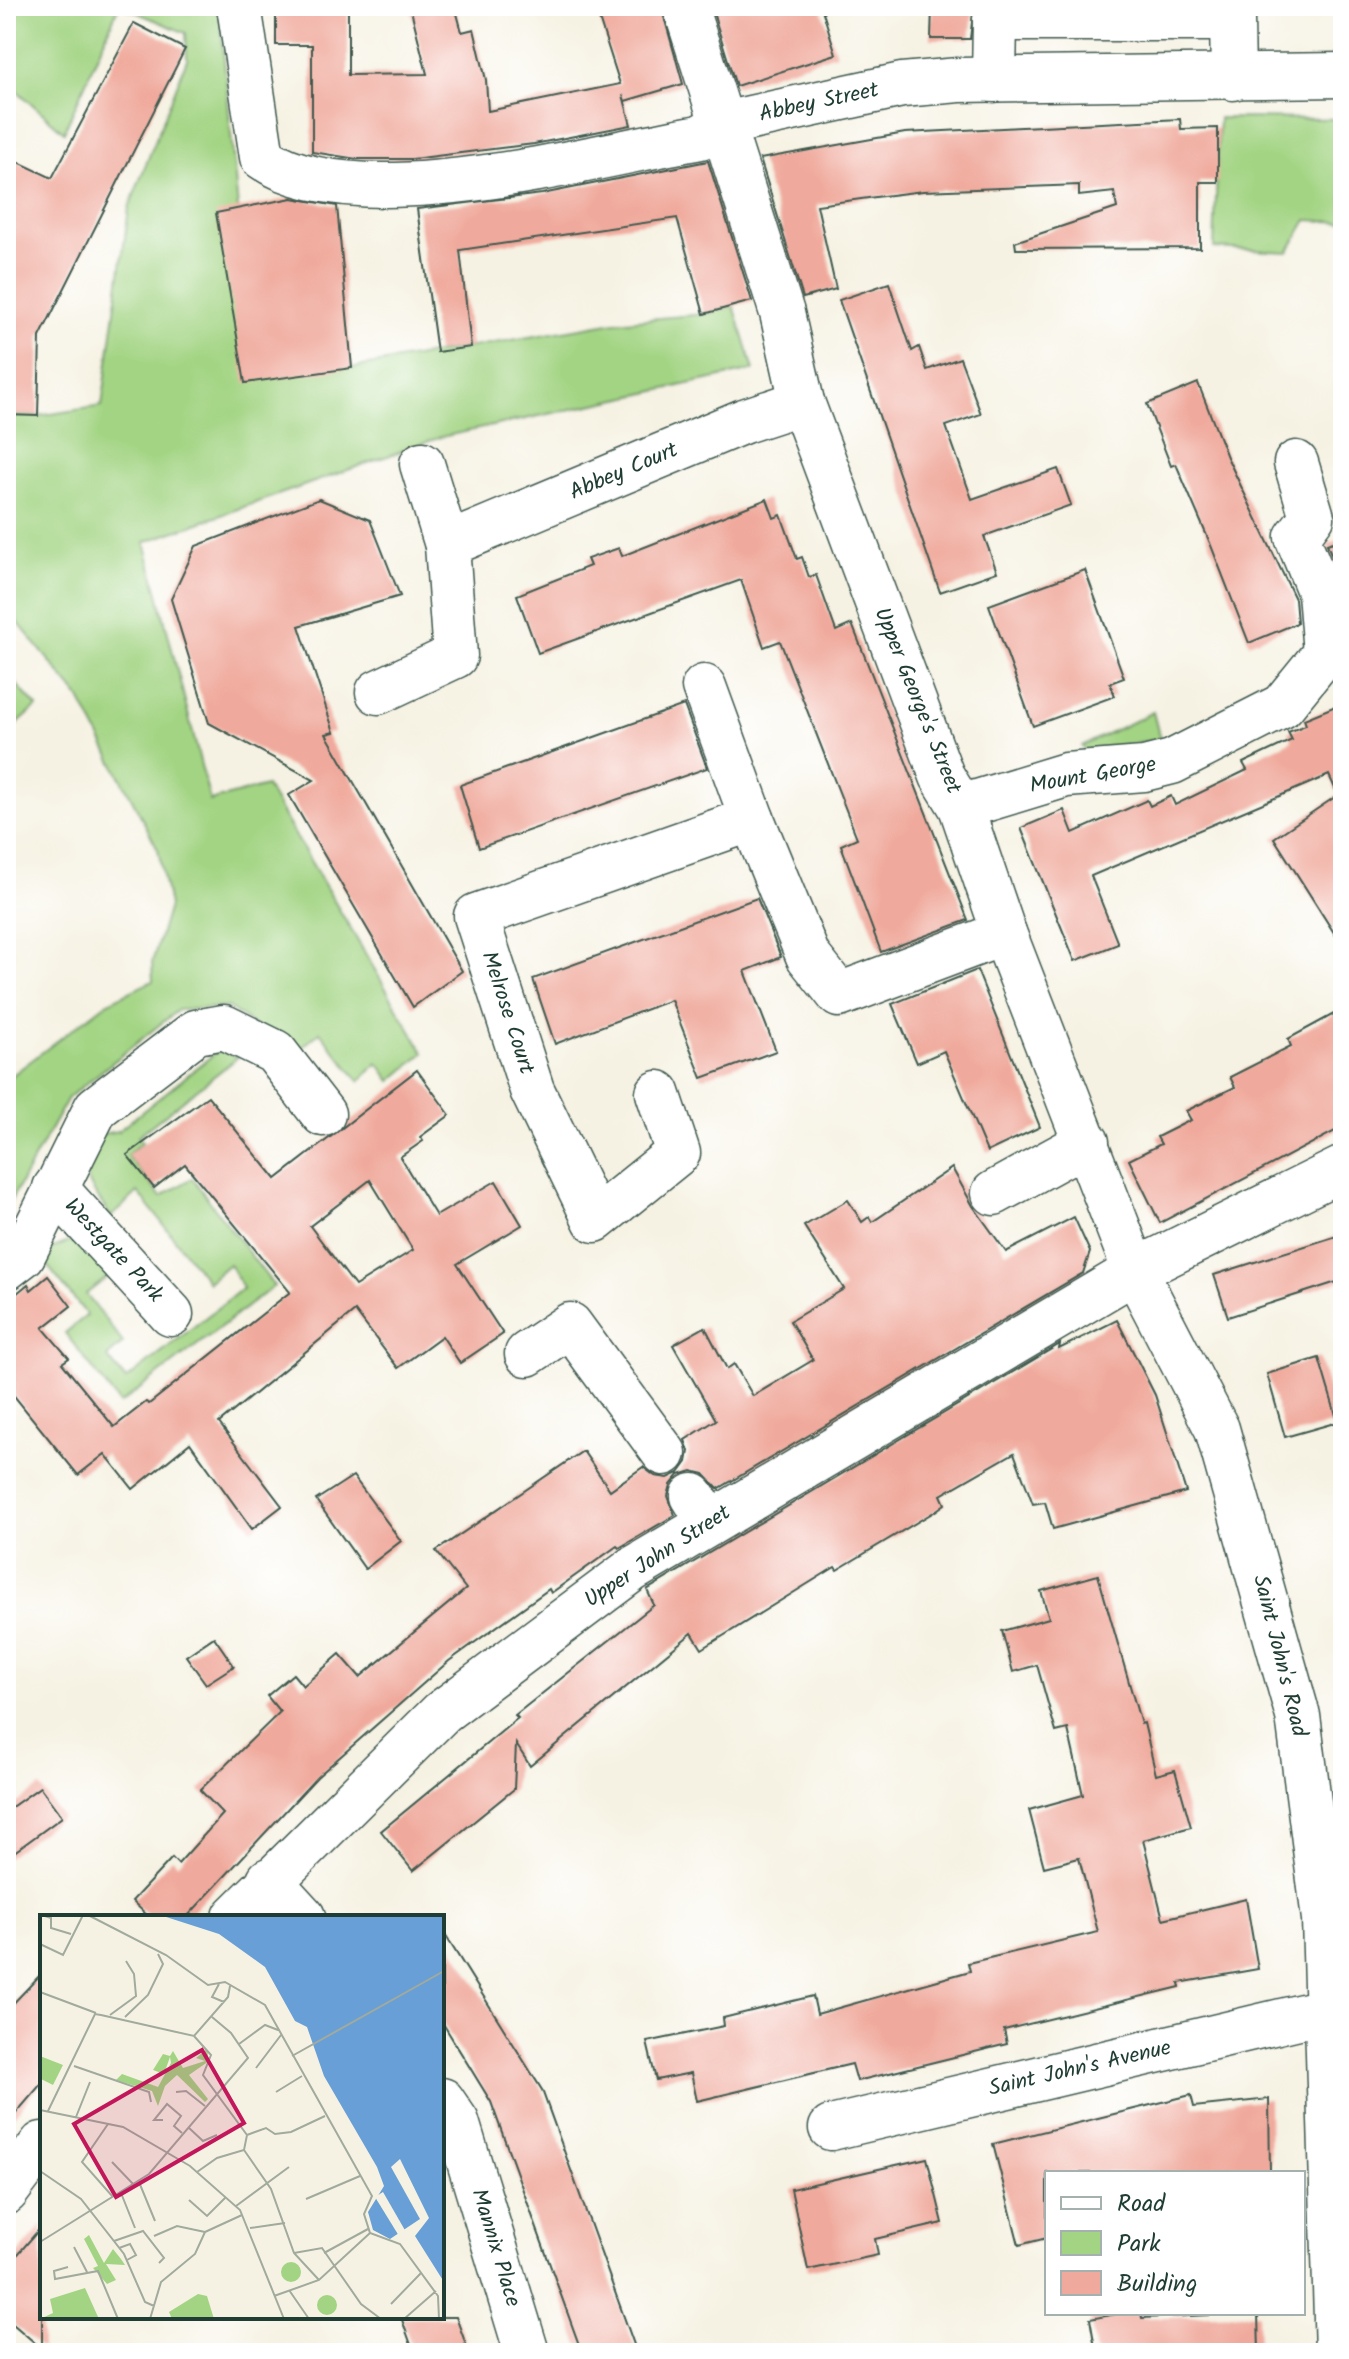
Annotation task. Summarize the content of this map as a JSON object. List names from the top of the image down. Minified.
{"streets":{"street":["Abbey Street","Abbey Court","Upper George's Street","Mount George","Melrose Court","Westgate Park","Upper John Street","Saint John's Road","Saint John's Avenue","Mannix Place"]},"crossings":[["Abbey Street","Upper George's Street"],["Abbey Court","Upper George's Street"],["Upper George's Street","Mount George"],["Upper George's Street","Upper John Street"],["Upper George's Street","Saint John's Road"],["Upper John Street","Saint John's Road"],["Saint John's Road","Saint John's Avenue"]],"legend":["Road","Park","Building"]}
